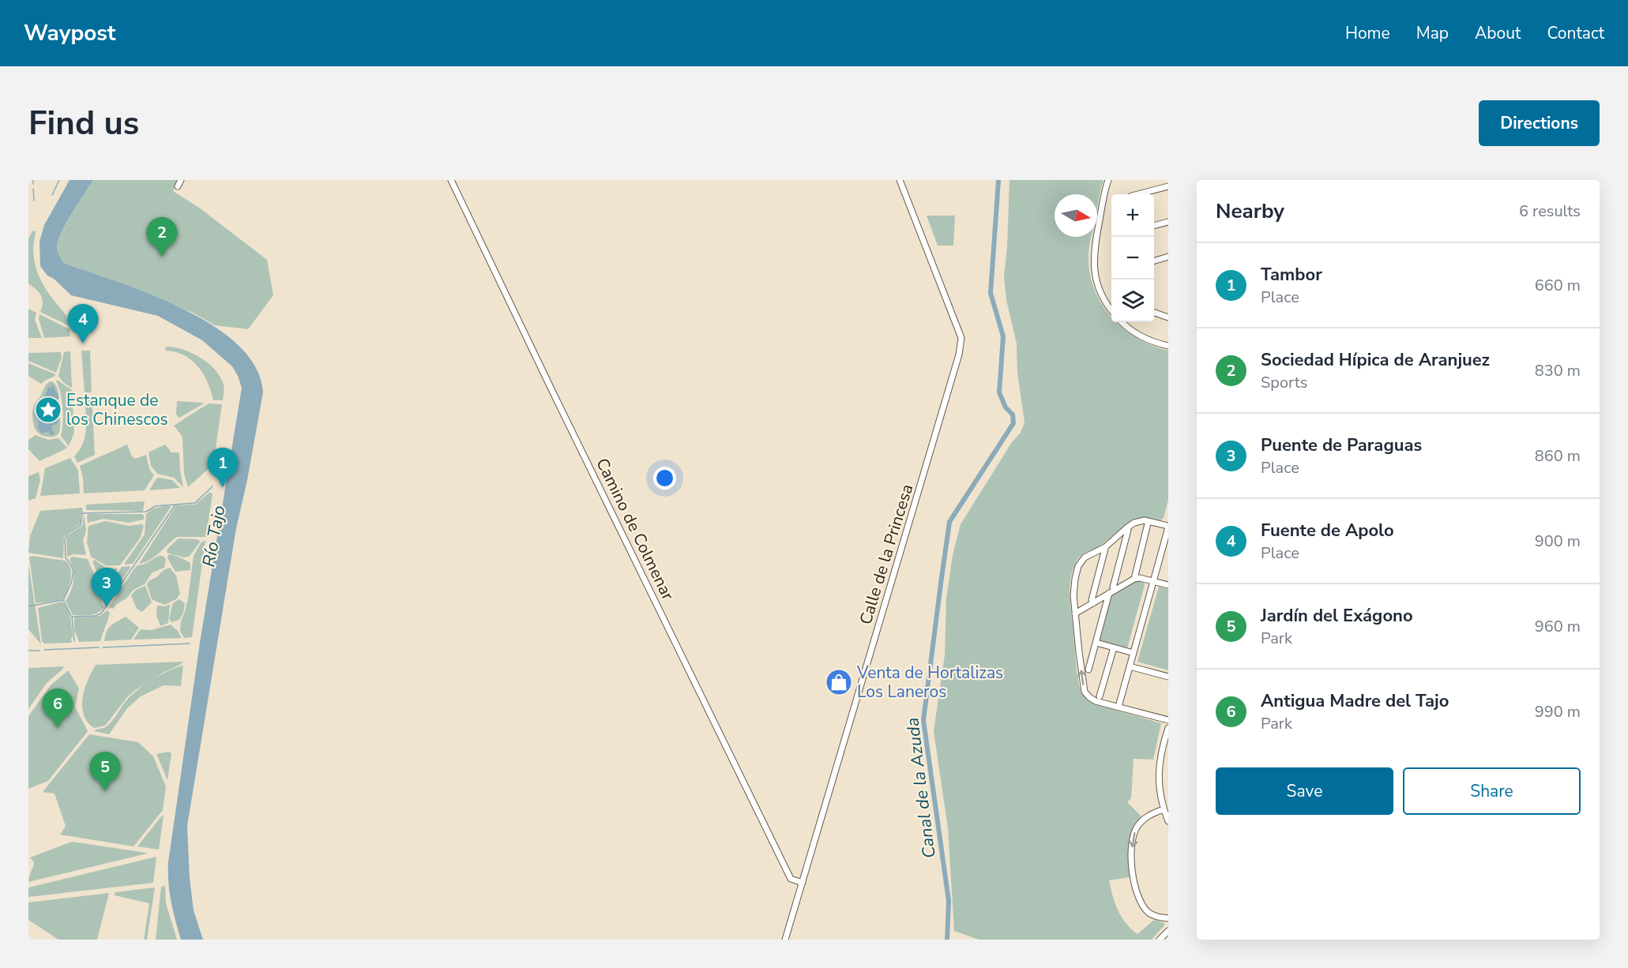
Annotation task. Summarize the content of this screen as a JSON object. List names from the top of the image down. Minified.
{"streets":{"street":["Camino de Colmenar","Calle de la Princesa"]},"crossings":[["Camino de Colmenar","Calle de la Princesa"]],"water":["Río Tajo","Canal de la Azuda"],"places":{"place":["Estanque de los Chinescos"],"shop":["Venta de Hortalizas Los Laneros"]},"north":"right","page":{"header":"Waypost","nav":["Home","Map","About","Contact"],"buttons":["Directions",["Save","Share"]],"title":"Find us","heading":["Nearby","6 results"],"map_buttons":["+","−"],"pins":["2","4","1","3","6","5"],"list":[{"mark":"1","name":"Tambor","note":"Place","value":"660 m"},{"mark":"2","name":"Sociedad Hípica de Aranjuez","note":"Sports","value":"830 m"},{"mark":"3","name":"Puente de Paraguas","note":"Place","value":"860 m"},{"mark":"4","name":"Fuente de Apolo","note":"Place","value":"900 m"},{"mark":"5","name":"Jardín del Exágono","note":"Park","value":"960 m"},{"mark":"6","name":"Antigua Madre del Tajo","note":"Park","value":"990 m"}]}}
